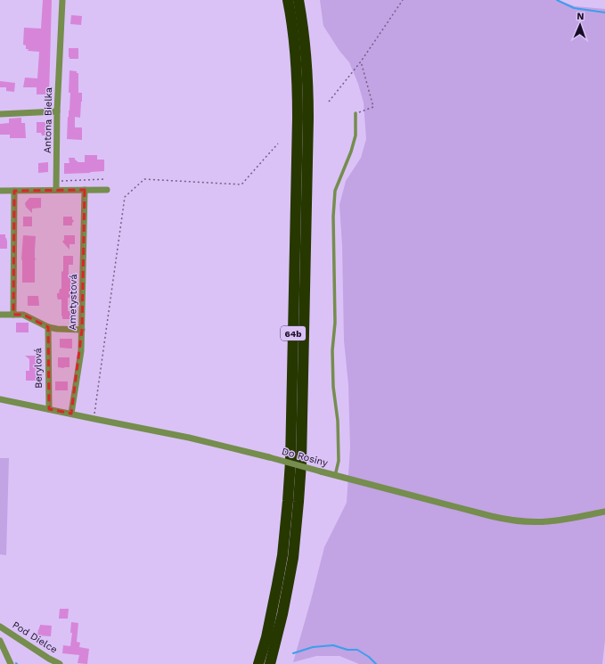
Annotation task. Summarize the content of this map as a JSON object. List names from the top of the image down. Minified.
{"streets":{"highway":["64b"],"street":["Antona Bielka","Ametystová","Berylová","Do Rosiny","Pod Dielce"]},"crossings":[["Ametystová","Do Rosiny"],["Berylová","Do Rosiny"]],"north":"top"}
